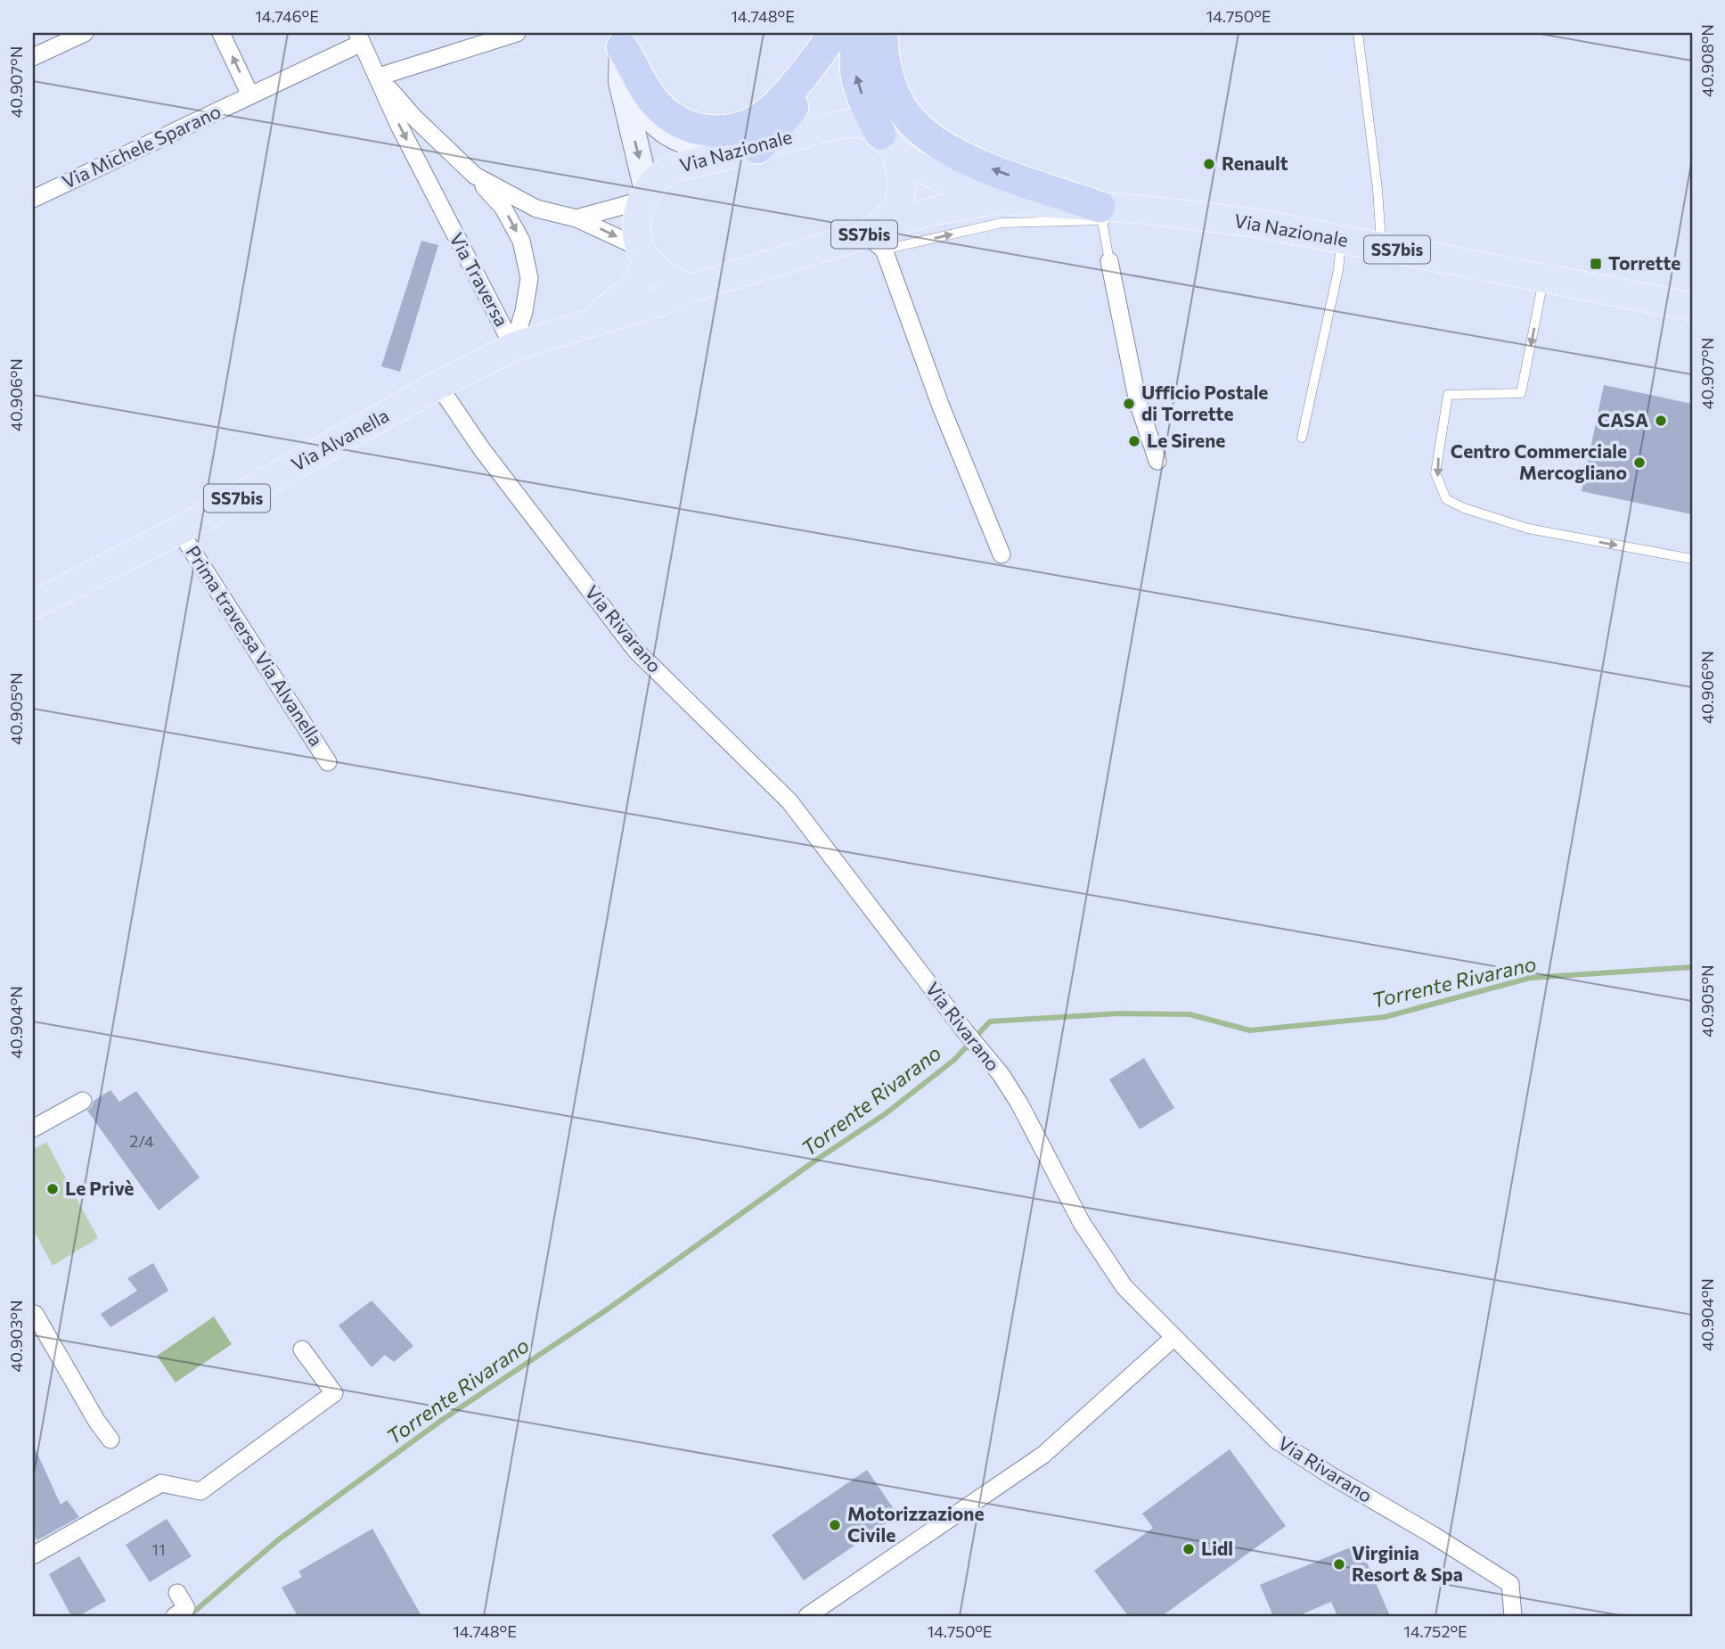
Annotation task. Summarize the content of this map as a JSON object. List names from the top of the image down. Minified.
{"streets":{"main road":["Via Nazionale","SS7bis","Via Alvanella"],"street":["Via Michele Sparano","Via Traversa","Via Rivarano","Prima traversa Via Alvanella"]},"crossings":[["Via Michele Sparano","Via Traversa"],["Via Nazionale","SS7bis"],["Via Nazionale","Via Traversa"],["Via Nazionale","Via Alvanella"],["SS7bis","Via Traversa"],["SS7bis","Via Alvanella"],["Via Traversa","Via Alvanella"],["Via Alvanella","Via Rivarano"],["Via Alvanella","Prima traversa Via Alvanella"]],"one_way":["Via Traversa"],"water":["Torrente Rivarano"],"places":{"other":["Renault","Ufficio Postale di Torrette","CASA","Le Sirene","Centro Commerciale Mercogliano","Le Privè","Motorizzazione Civile","Lidl","Virginia Resort & Spa"],"transit":["Torrette"]},"house_numbers":["2/4","11"],"coordinates":["14.746°E","14.748°E","14.750°E","40.908°N","40.907°N","40.906°N","40.905°N","40.904°N","40.903°N","14.752°E"]}
